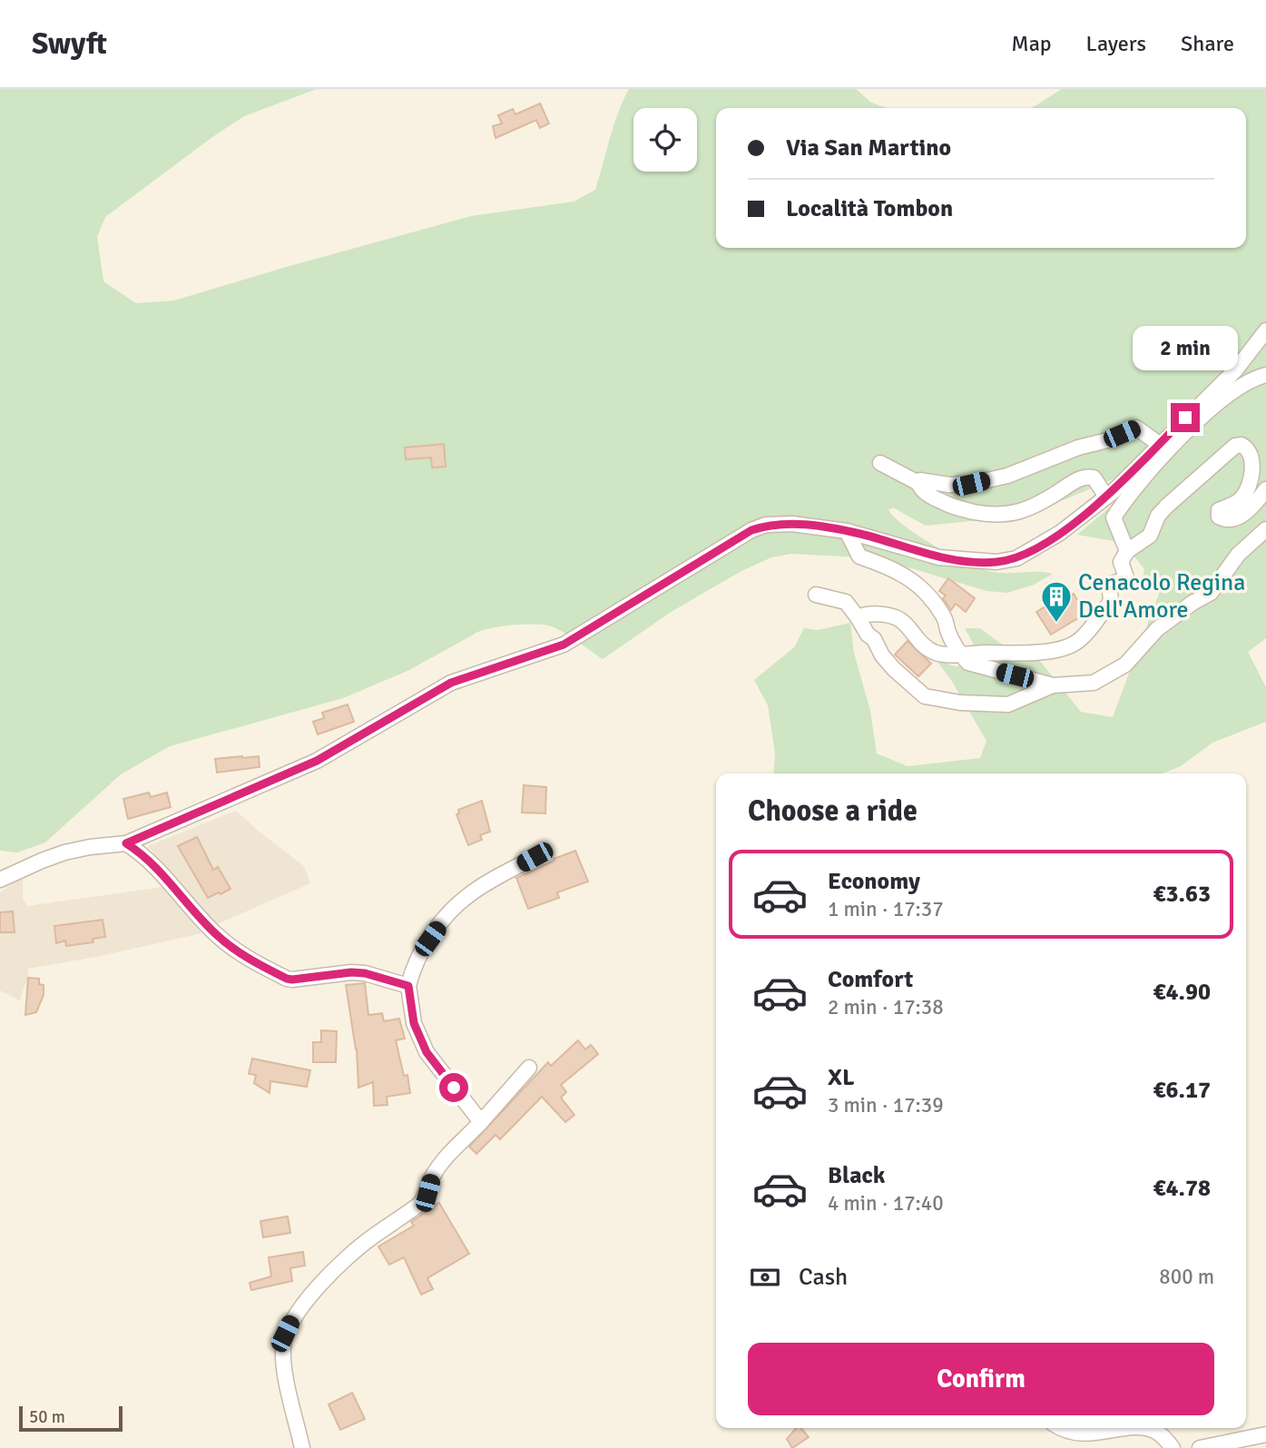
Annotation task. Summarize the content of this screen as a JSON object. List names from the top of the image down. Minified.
{"places":{"building":["Cenacolo Regina Dell'Amore"]},"scale_bar":"50 m","page":{"header":"Swyft","nav":["Map","Layers","Share"],"banner":["Via San Martino","Località Tombon"],"bubble":"2 min","heading":"Choose a ride","list":[{"name":"Economy","note":"1 min · 17:37","value":"€3.63"},{"name":"Comfort","note":"2 min · 17:38","value":"€4.90"},{"name":"XL","note":"3 min · 17:39","value":"€6.17"},{"name":"Black","note":"4 min · 17:40","value":"€4.78"}],"pay":["Cash","800 m"],"buttons":"Confirm","scale":"50 m"}}
